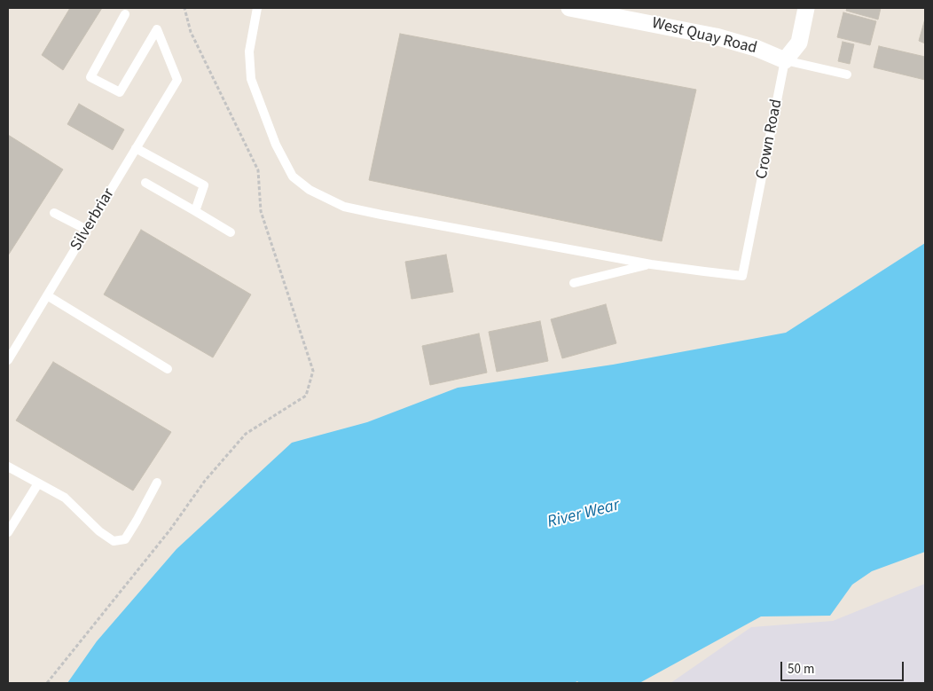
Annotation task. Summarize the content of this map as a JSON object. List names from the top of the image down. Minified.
{"streets":{"street":["West Quay Road","Crown Road"],"lane":["Silverbriar"]},"crossings":[["West Quay Road","Crown Road"]],"water":["River Wear"],"scale_bar":"50 m"}
